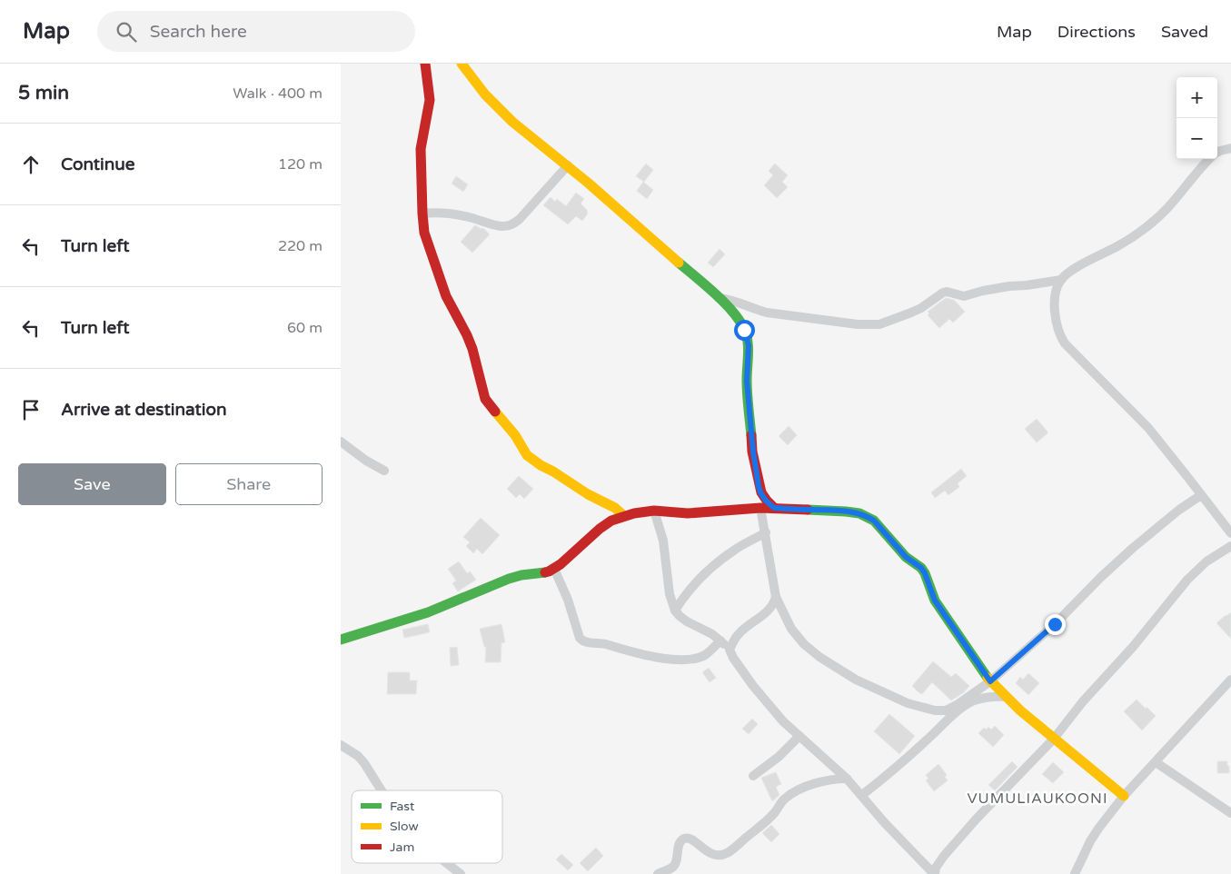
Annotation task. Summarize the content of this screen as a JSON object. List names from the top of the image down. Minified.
{"districts":["VUMULIAUKOONI"],"legend":["Fast","Slow","Jam"],"page":{"header":"Map","search":"Search here","nav":["Map","Directions","Saved"],"heading":["5 min","Walk · 400 m"],"map_buttons":["+","−"],"list":[["Continue","120 m"],["Turn left","220 m"],["Turn left","60 m"],"Arrive at destination"],"buttons":["Save","Share"]}}
